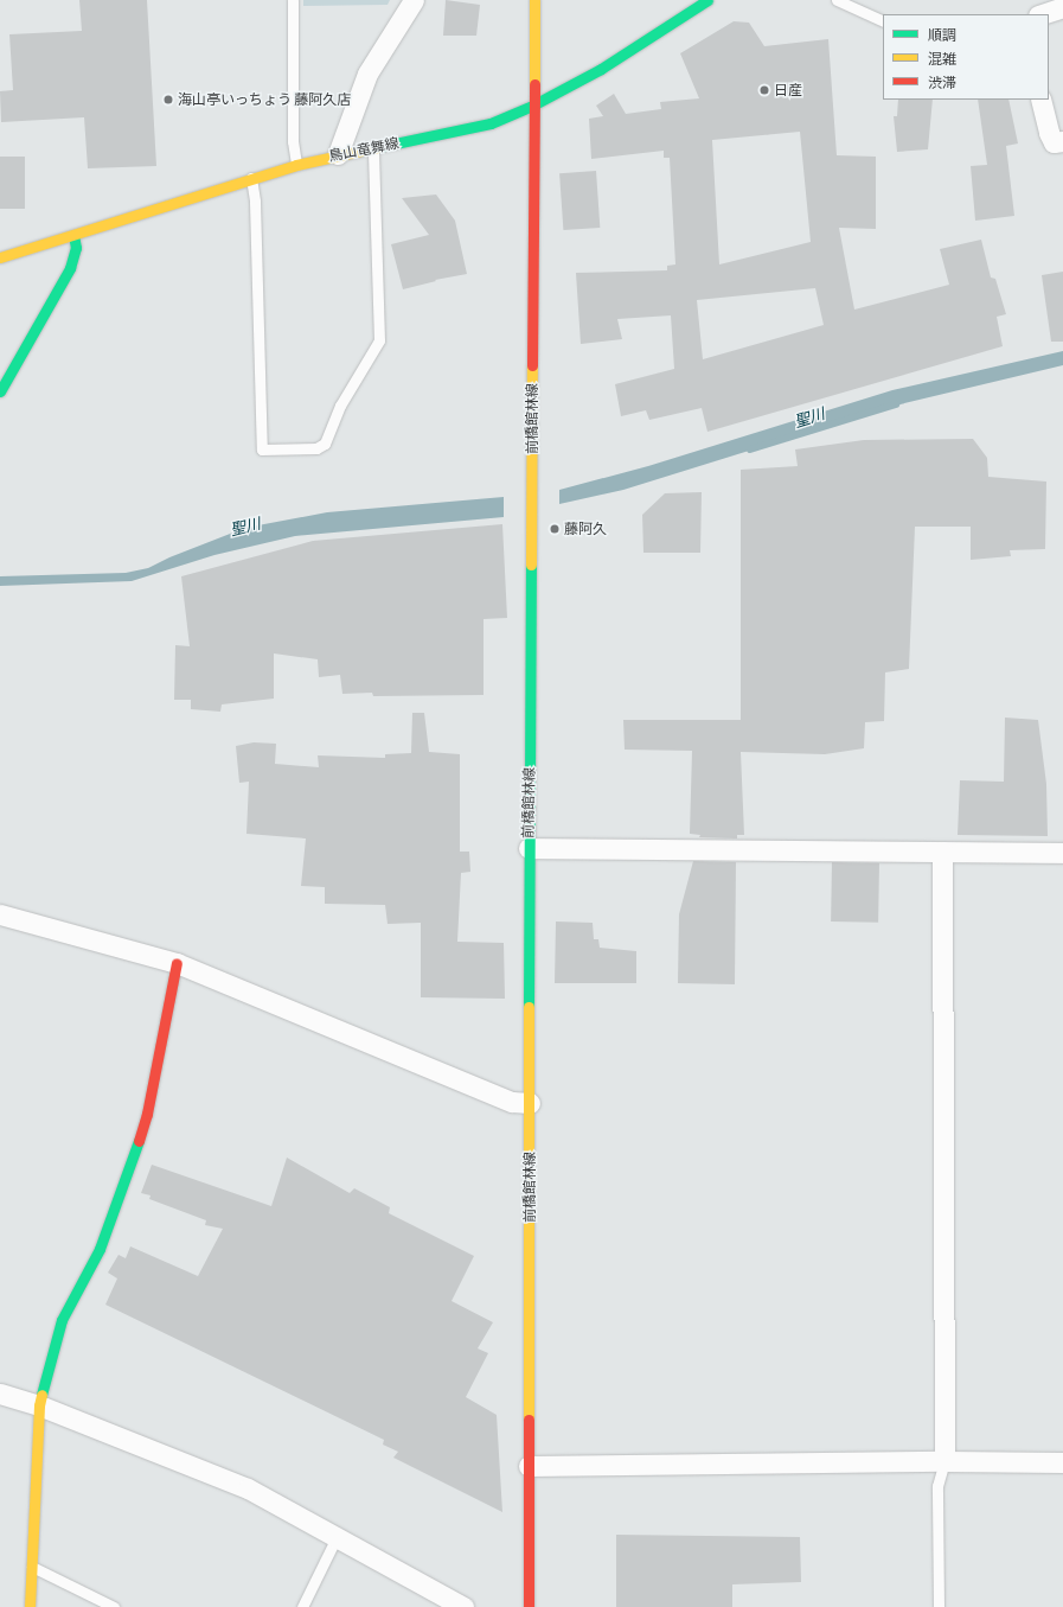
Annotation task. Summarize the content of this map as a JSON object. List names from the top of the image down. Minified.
{"streets":{"main road":["鳥山竜舞線","前橋館林線"]},"crossings":[["鳥山竜舞線","前橋館林線"]],"water":["聖川"],"places":["日産","海山亭いっちょう 藤阿久店","藤阿久"],"legend":["順調","混雑","渋滞"]}
